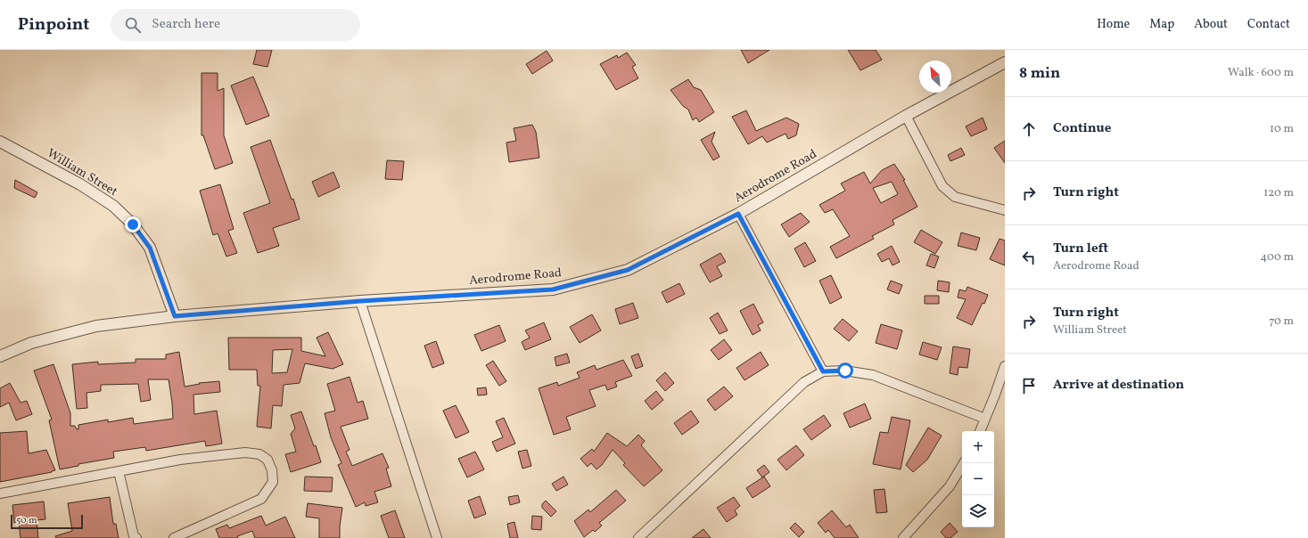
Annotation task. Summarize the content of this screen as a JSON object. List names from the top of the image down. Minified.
{"streets":{"street":["William Street","Aerodrome Road"]},"crossings":[["William Street","Aerodrome Road"]],"scale_bar":"50 m","north":"top left","page":{"header":"Pinpoint","search":"Search here","nav":["Home","Map","About","Contact"],"heading":["8 min","Walk · 600 m"],"list":[["Continue","10 m"],["Turn right","120 m"],["Turn left","Aerodrome Road","400 m"],["Turn right","William Street","70 m"],"Arrive at destination"],"map_buttons":["+","−"],"scale":"50 m"}}
